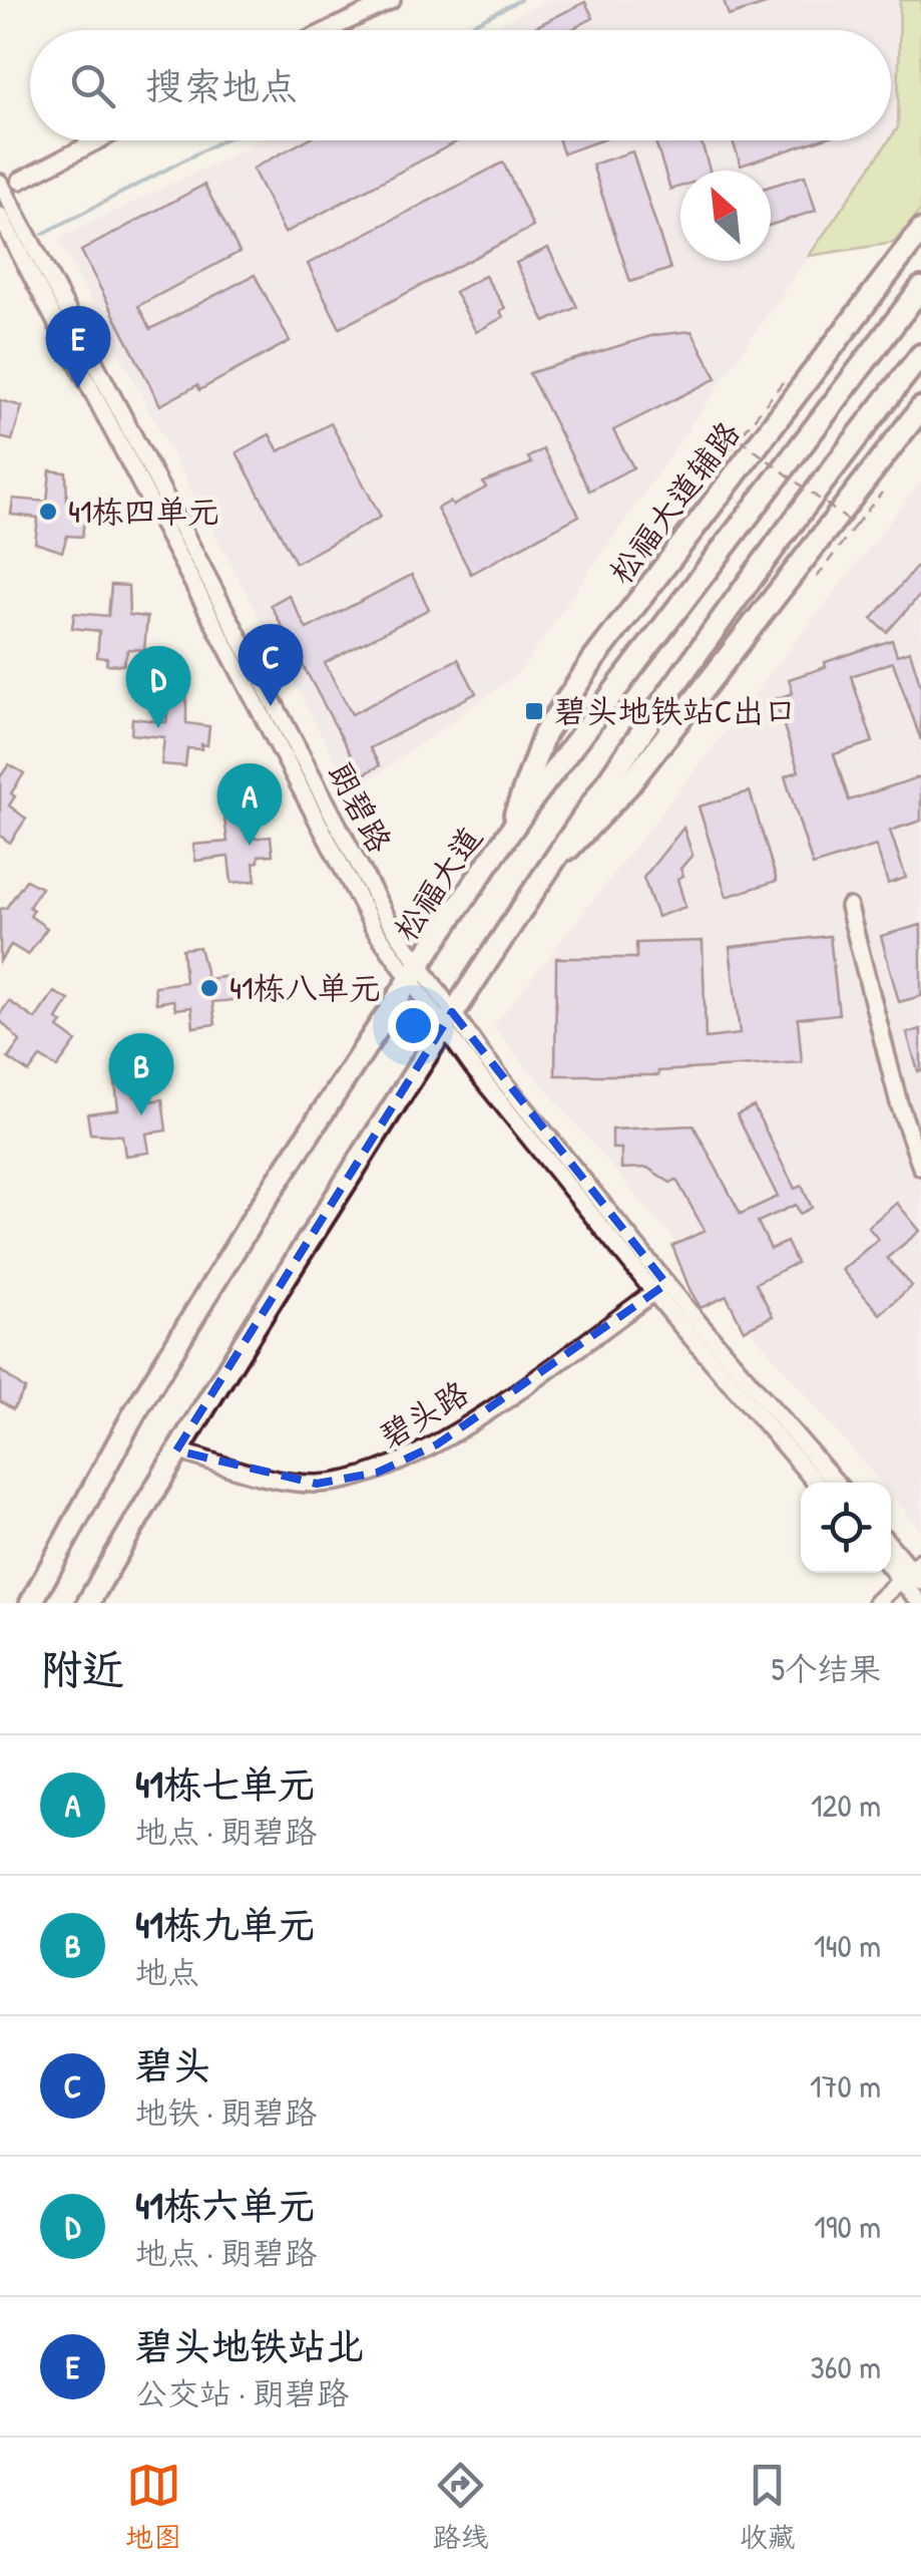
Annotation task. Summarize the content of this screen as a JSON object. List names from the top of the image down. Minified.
{"streets":{"main road":["松福大道辅路","松福大道"],"street":["朗碧路","碧头路"]},"crossings":[["松福大道辅路","松福大道"],["朗碧路","松福大道"],["朗碧路","碧头路"]],"places":{"other":["41栋四单元","41栋八单元"],"transit":["碧头地铁站C出口"]},"north":"top left","page":{"search":"搜索地点","pins":["E","C","D","A","B"],"heading":["附近","5个结果"],"list":[{"mark":"A","name":"41栋七单元","note":"地点 · 朗碧路","value":"120 m"},{"mark":"B","name":"41栋九单元","note":"地点","value":"140 m"},{"mark":"C","name":"碧头","note":"地铁 · 朗碧路","value":"170 m"},{"mark":"D","name":"41栋六单元","note":"地点 · 朗碧路","value":"190 m"},{"mark":"E","name":"碧头地铁站北","note":"公交站 · 朗碧路","value":"360 m"}],"nav":["地图","路线","收藏"]}}
